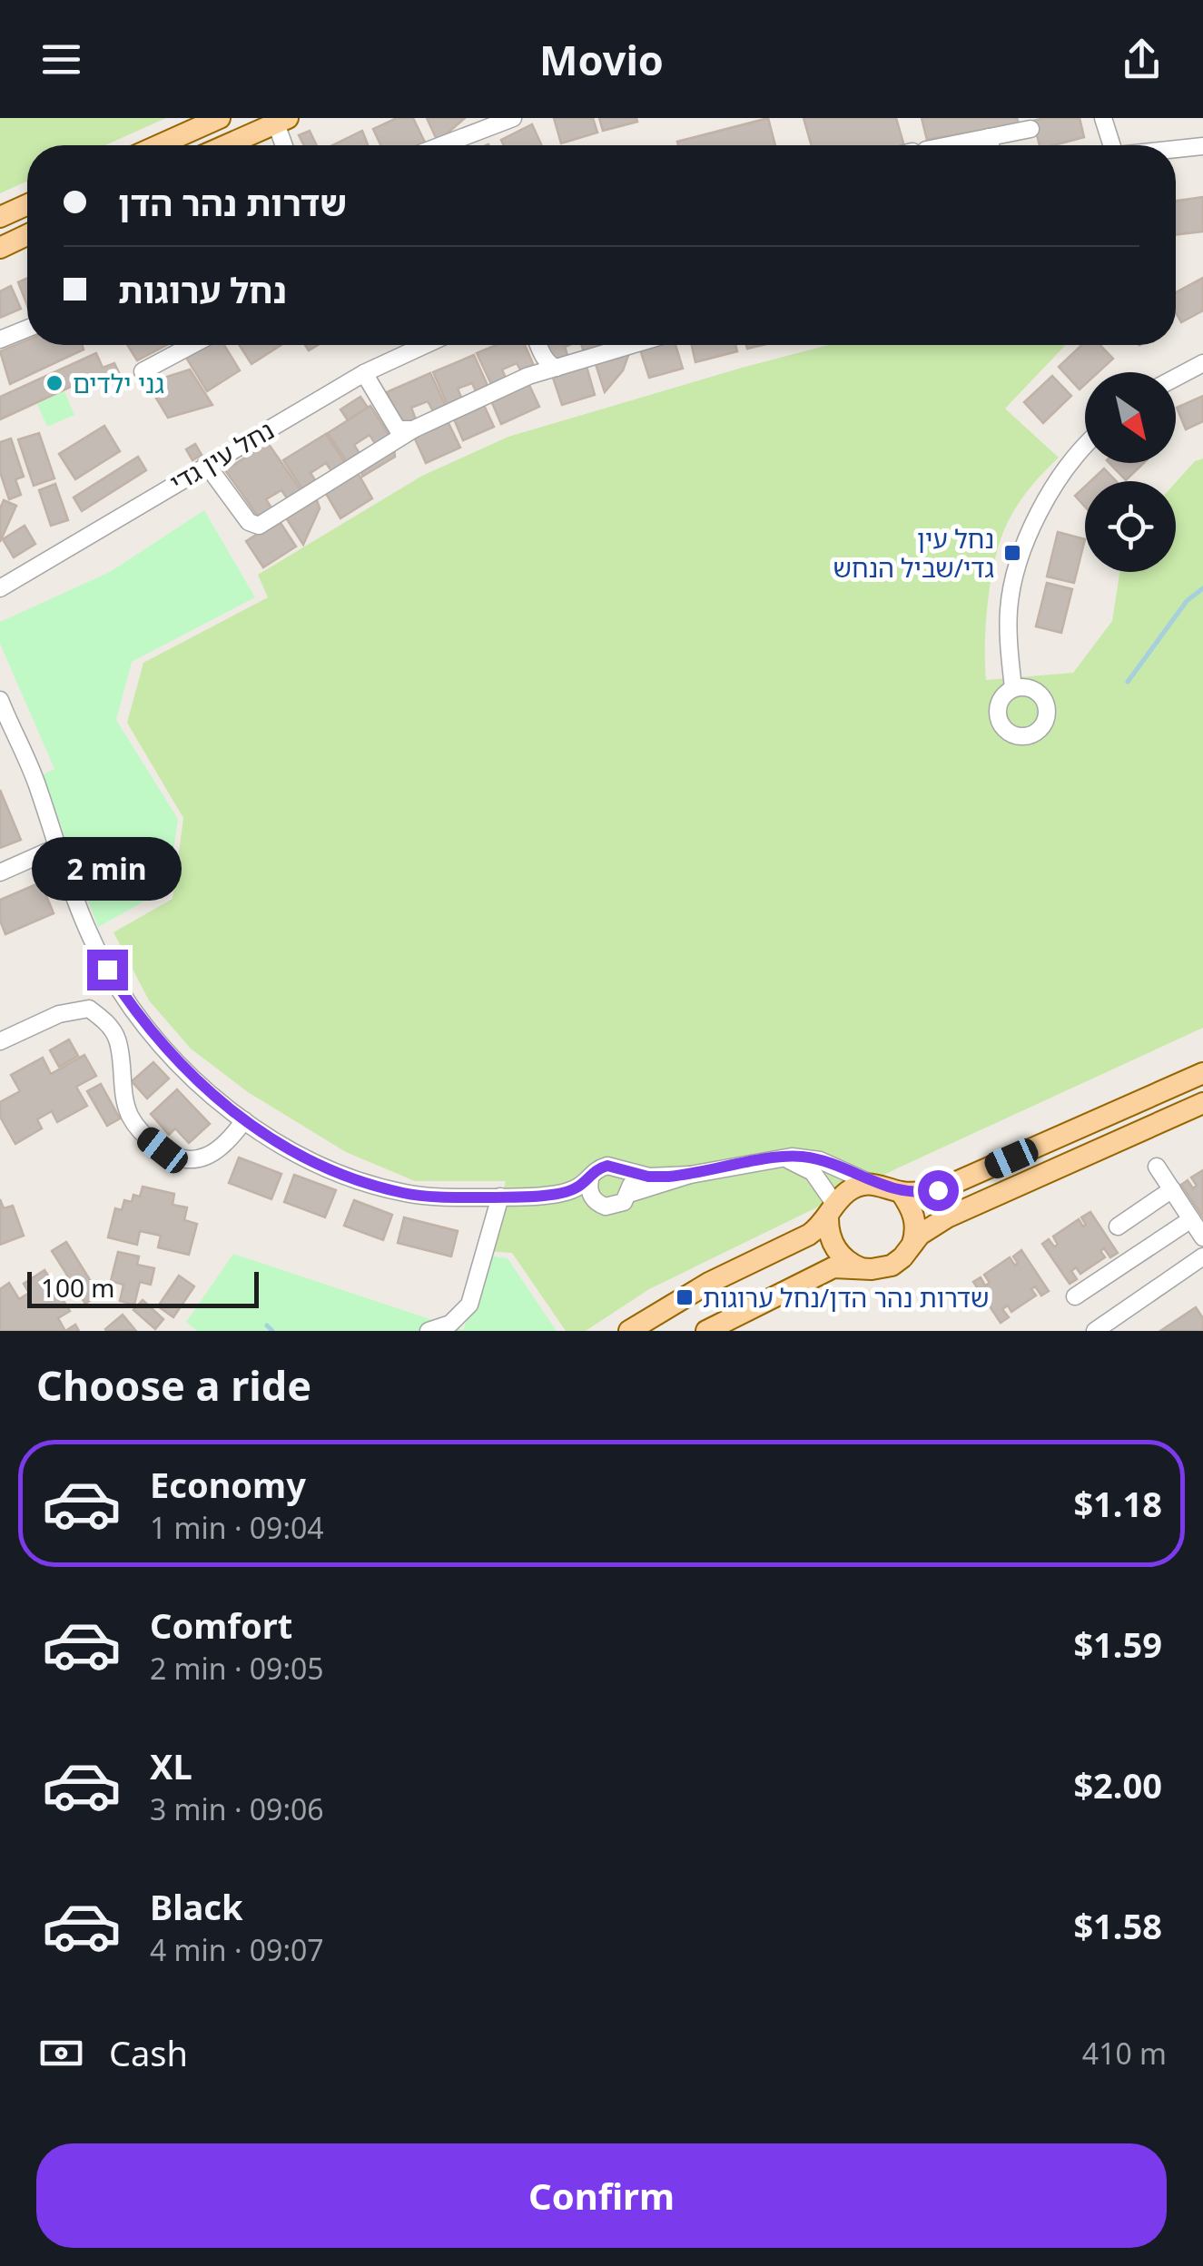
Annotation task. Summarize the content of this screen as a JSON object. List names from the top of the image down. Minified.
{"streets":{"street":["נחל עין גדי"]},"places":{"other":["גני ילדים"],"transit":["נחל עין גדי/שביל הנחש","שדרות נהר הדן/נחל ערוגות"]},"scale_bar":"100 m","north":"bottom right","page":{"header":"Movio","banner":["שדרות נהר הדן","נחל ערוגות"],"bubble":"2 min","scale":"100 m","heading":"Choose a ride","list":[{"name":"Economy","note":"1 min · 09:04","value":"$1.18"},{"name":"Comfort","note":"2 min · 09:05","value":"$1.59"},{"name":"XL","note":"3 min · 09:06","value":"$2.00"},{"name":"Black","note":"4 min · 09:07","value":"$1.58"}],"pay":["Cash","410 m"],"buttons":"Confirm"}}
